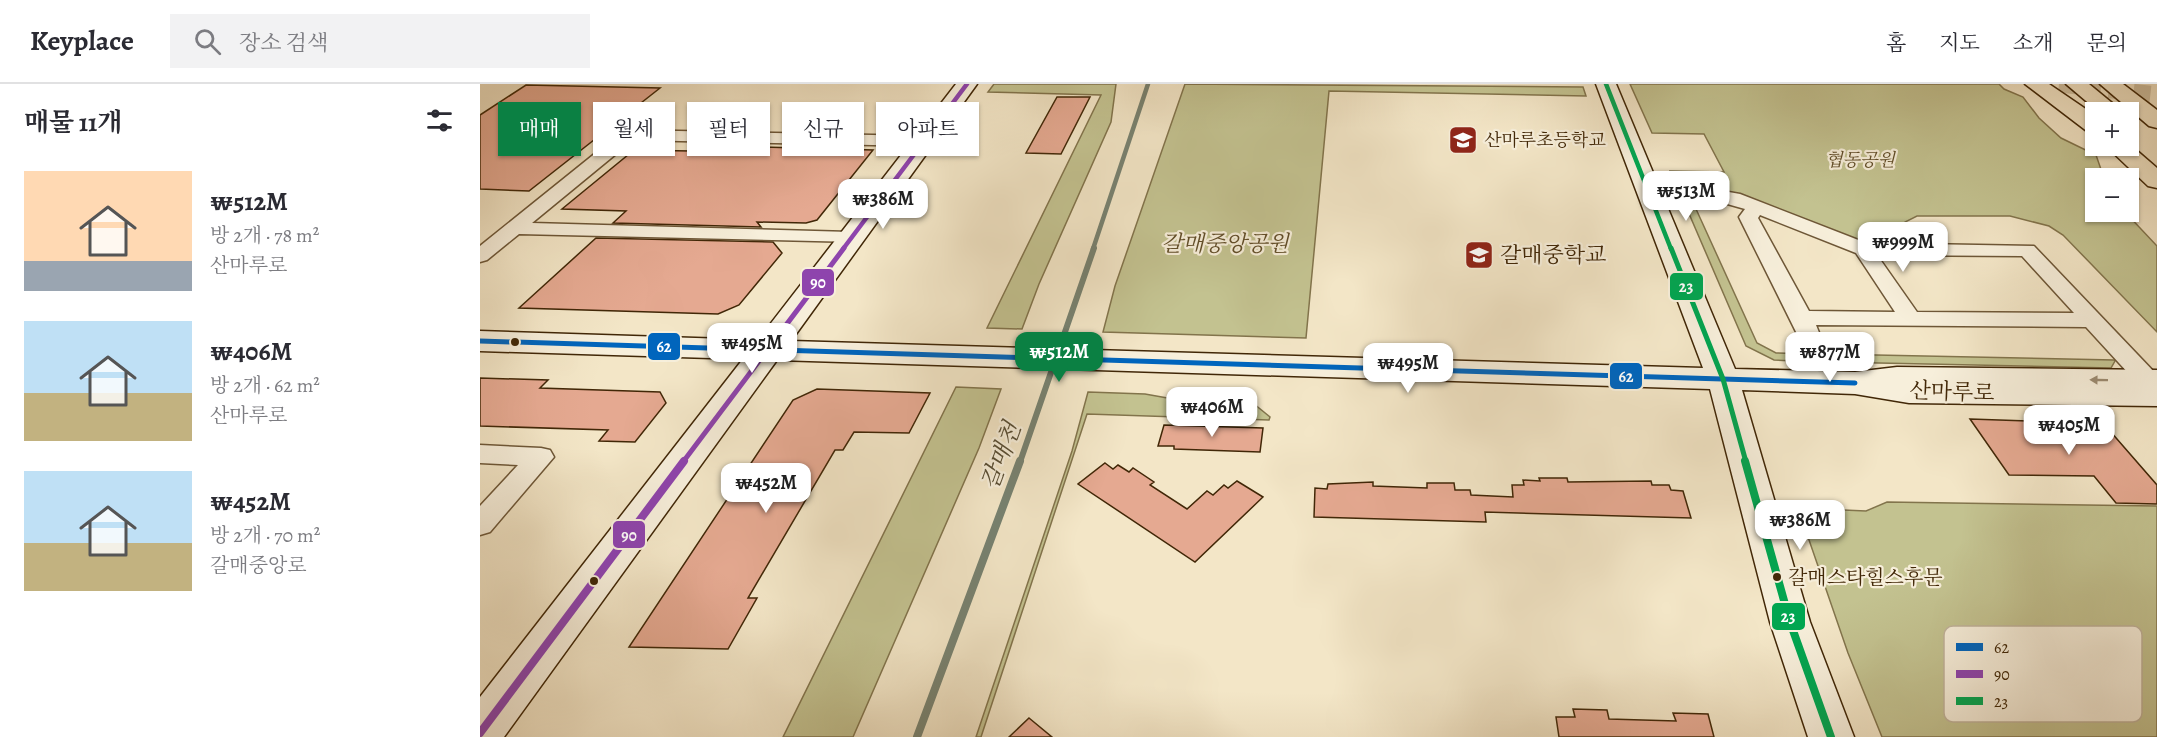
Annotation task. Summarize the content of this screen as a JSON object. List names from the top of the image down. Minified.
{"streets":{"street":["산마루로"]},"water":["갈매천"],"parks":["협동공원","갈매중앙공원"],"places":{"school or university":["산마루초등학교","갈매중학교"],"other":["갈매스타힐스후문"]},"lines":["transit line 90","transit line 23","transit line 62"],"legend":["62","90","23"],"page":{"header":"Keyplace","search":"장소 검색","nav":["홈","지도","소개","문의"],"heading":"매물 11개","map_buttons":["+","−"],"chip":["매매","월세","필터","신규","아파트"],"list":[{"name":"₩512M","note":"방 2개 · 78 m² · 산마루로"},{"name":"₩406M","note":"방 2개 · 62 m² · 산마루로"},{"name":"₩452M","note":"방 2개 · 70 m² · 갈매중앙로"}],"price":["₩513M","₩386M","₩999M","₩495M","₩512M","₩877M","₩495M","₩406M","₩405M","₩452M","₩386M"]}}
